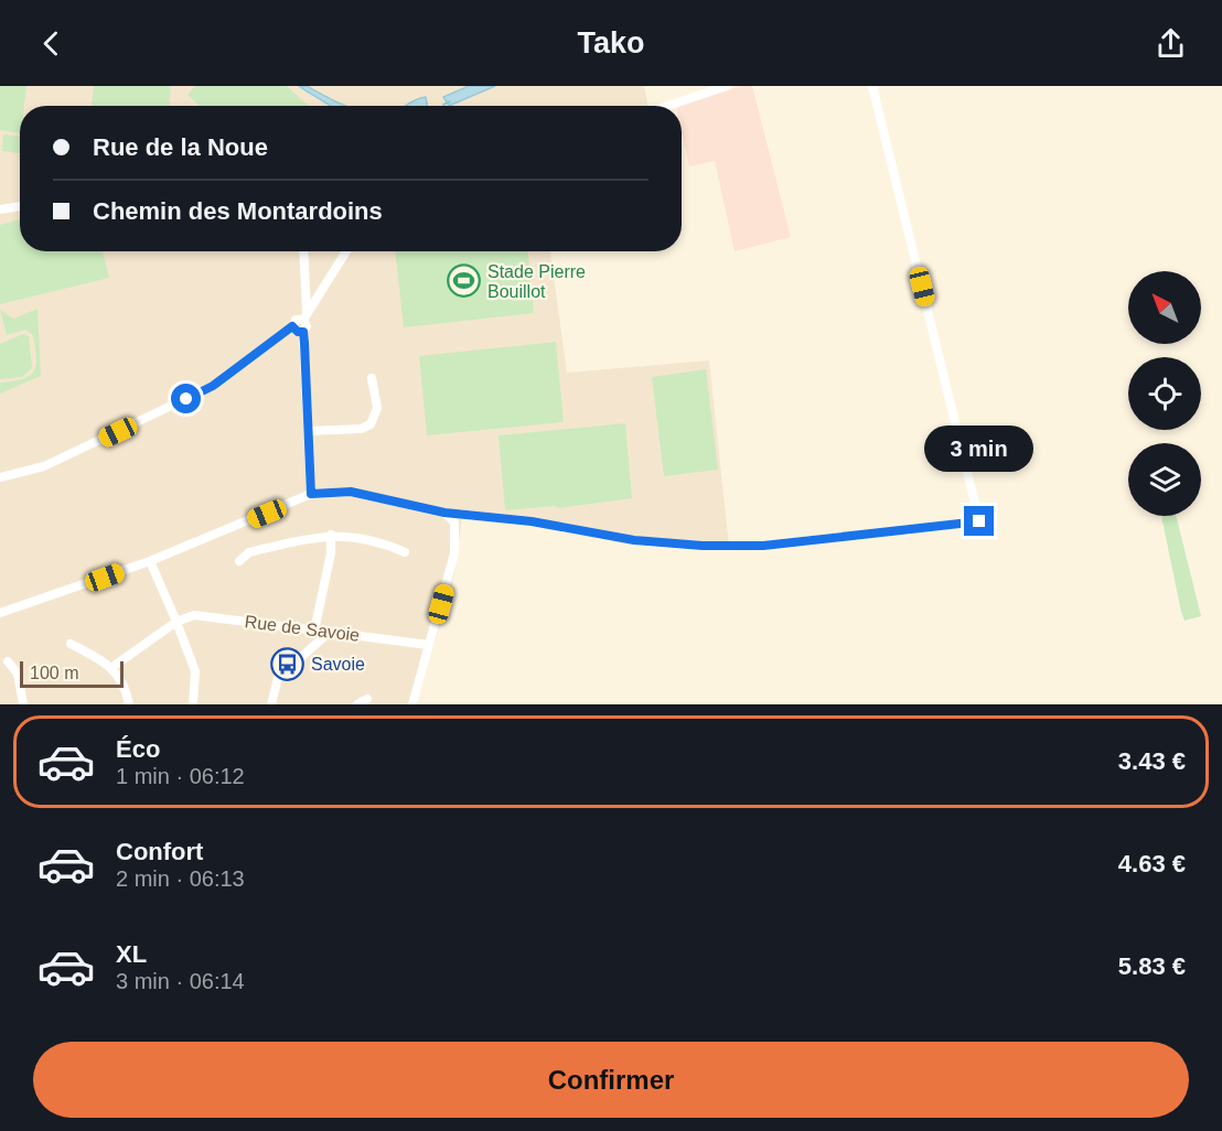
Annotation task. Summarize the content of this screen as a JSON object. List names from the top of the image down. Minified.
{"streets":{"street":["Rue de Savoie"]},"places":{"sports":["Stade Pierre Bouillot"],"bus stop":["Savoie"]},"scale_bar":"100 m","north":"top left","page":{"header":"Tako","banner":["Rue de la Noue","Chemin des Montardoins"],"bubble":"3 min","scale":"100 m","list":[{"name":"Éco","note":"1 min · 06:12","value":"3.43 €"},{"name":"Confort","note":"2 min · 06:13","value":"4.63 €"},{"name":"XL","note":"3 min · 06:14","value":"5.83 €"}],"buttons":"Confirmer"}}
